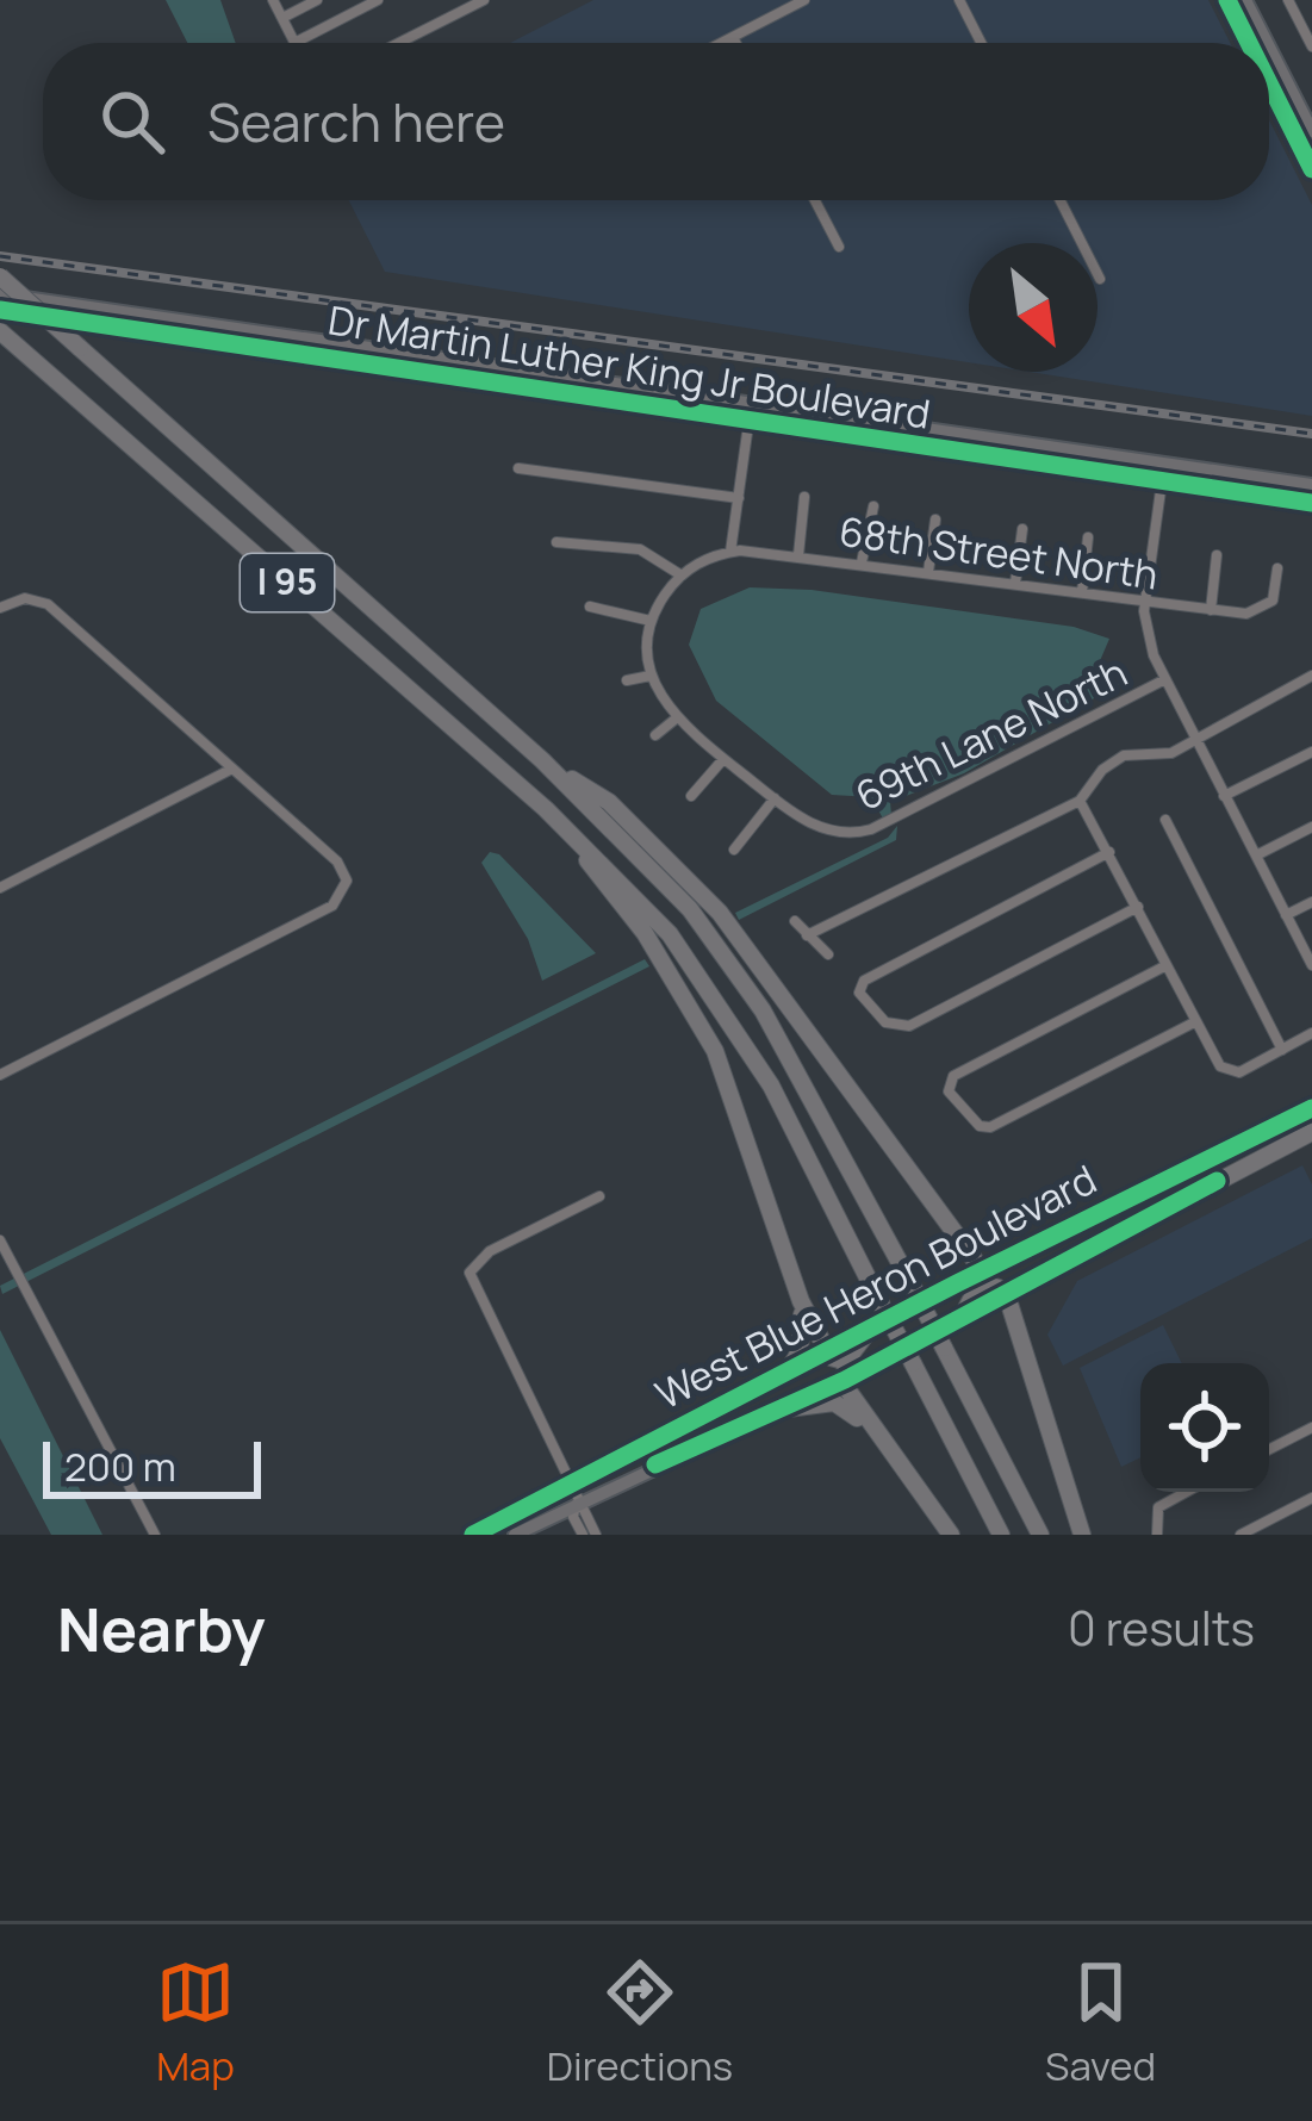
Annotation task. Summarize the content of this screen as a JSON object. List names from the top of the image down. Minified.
{"streets":{"highway":["I 95","West Blue Heron Boulevard"],"main road":["Dr Martin Luther King Jr Boulevard"],"street":["68th Street North","69th Lane North"]},"scale_bar":"200 m","north":"bottom right","page":{"search":"Search here","scale":"200 m","heading":["Nearby","0 results"],"nav":["Map","Directions","Saved"]}}
